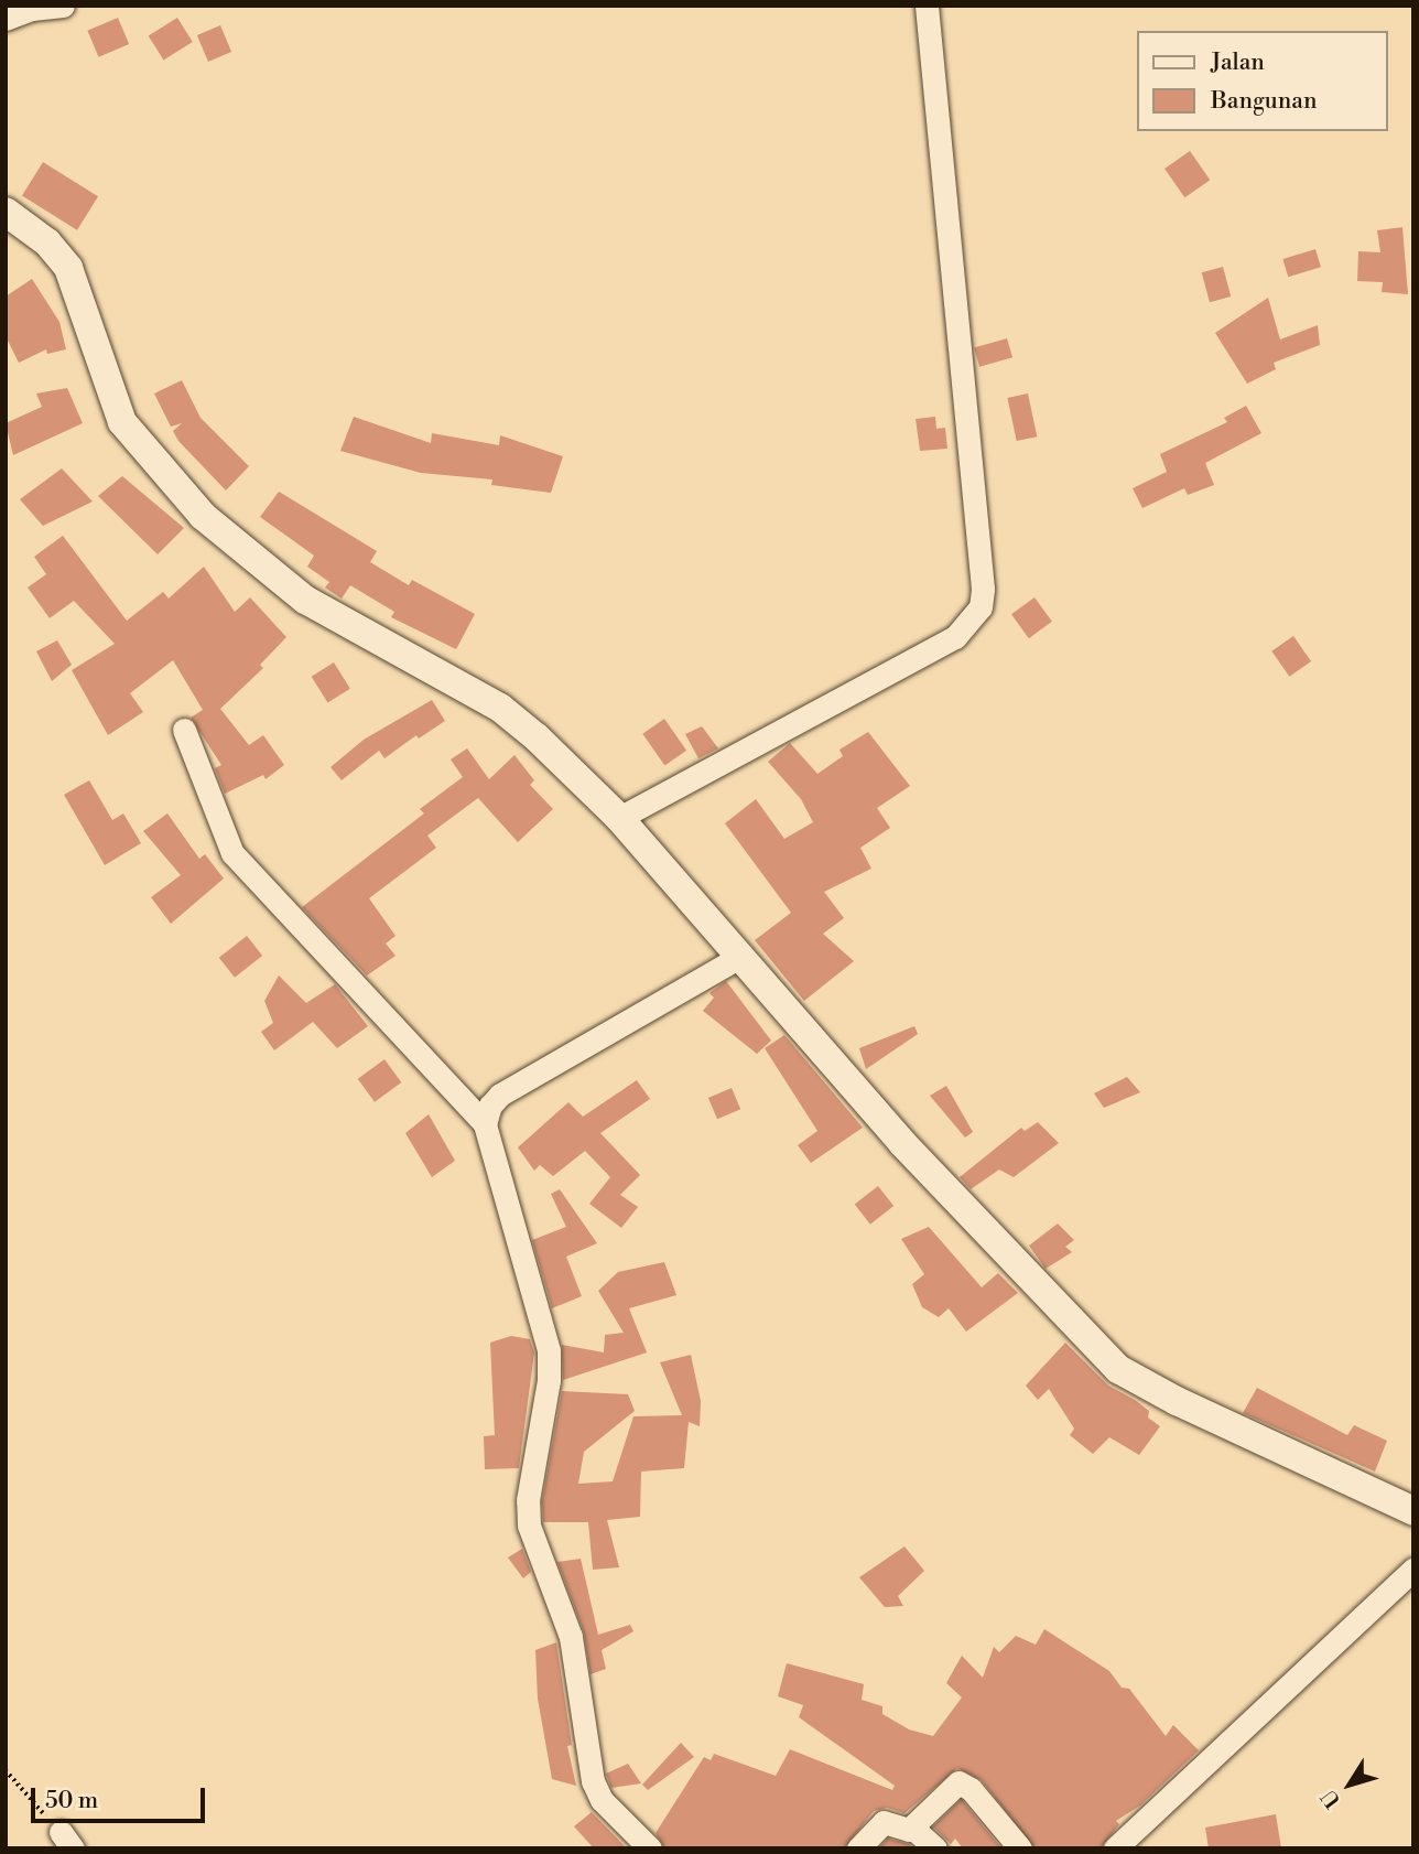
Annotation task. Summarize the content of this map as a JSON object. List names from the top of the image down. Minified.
{"legend":["Jalan","Bangunan"],"scale_bar":"50 m","north":"bottom left"}
